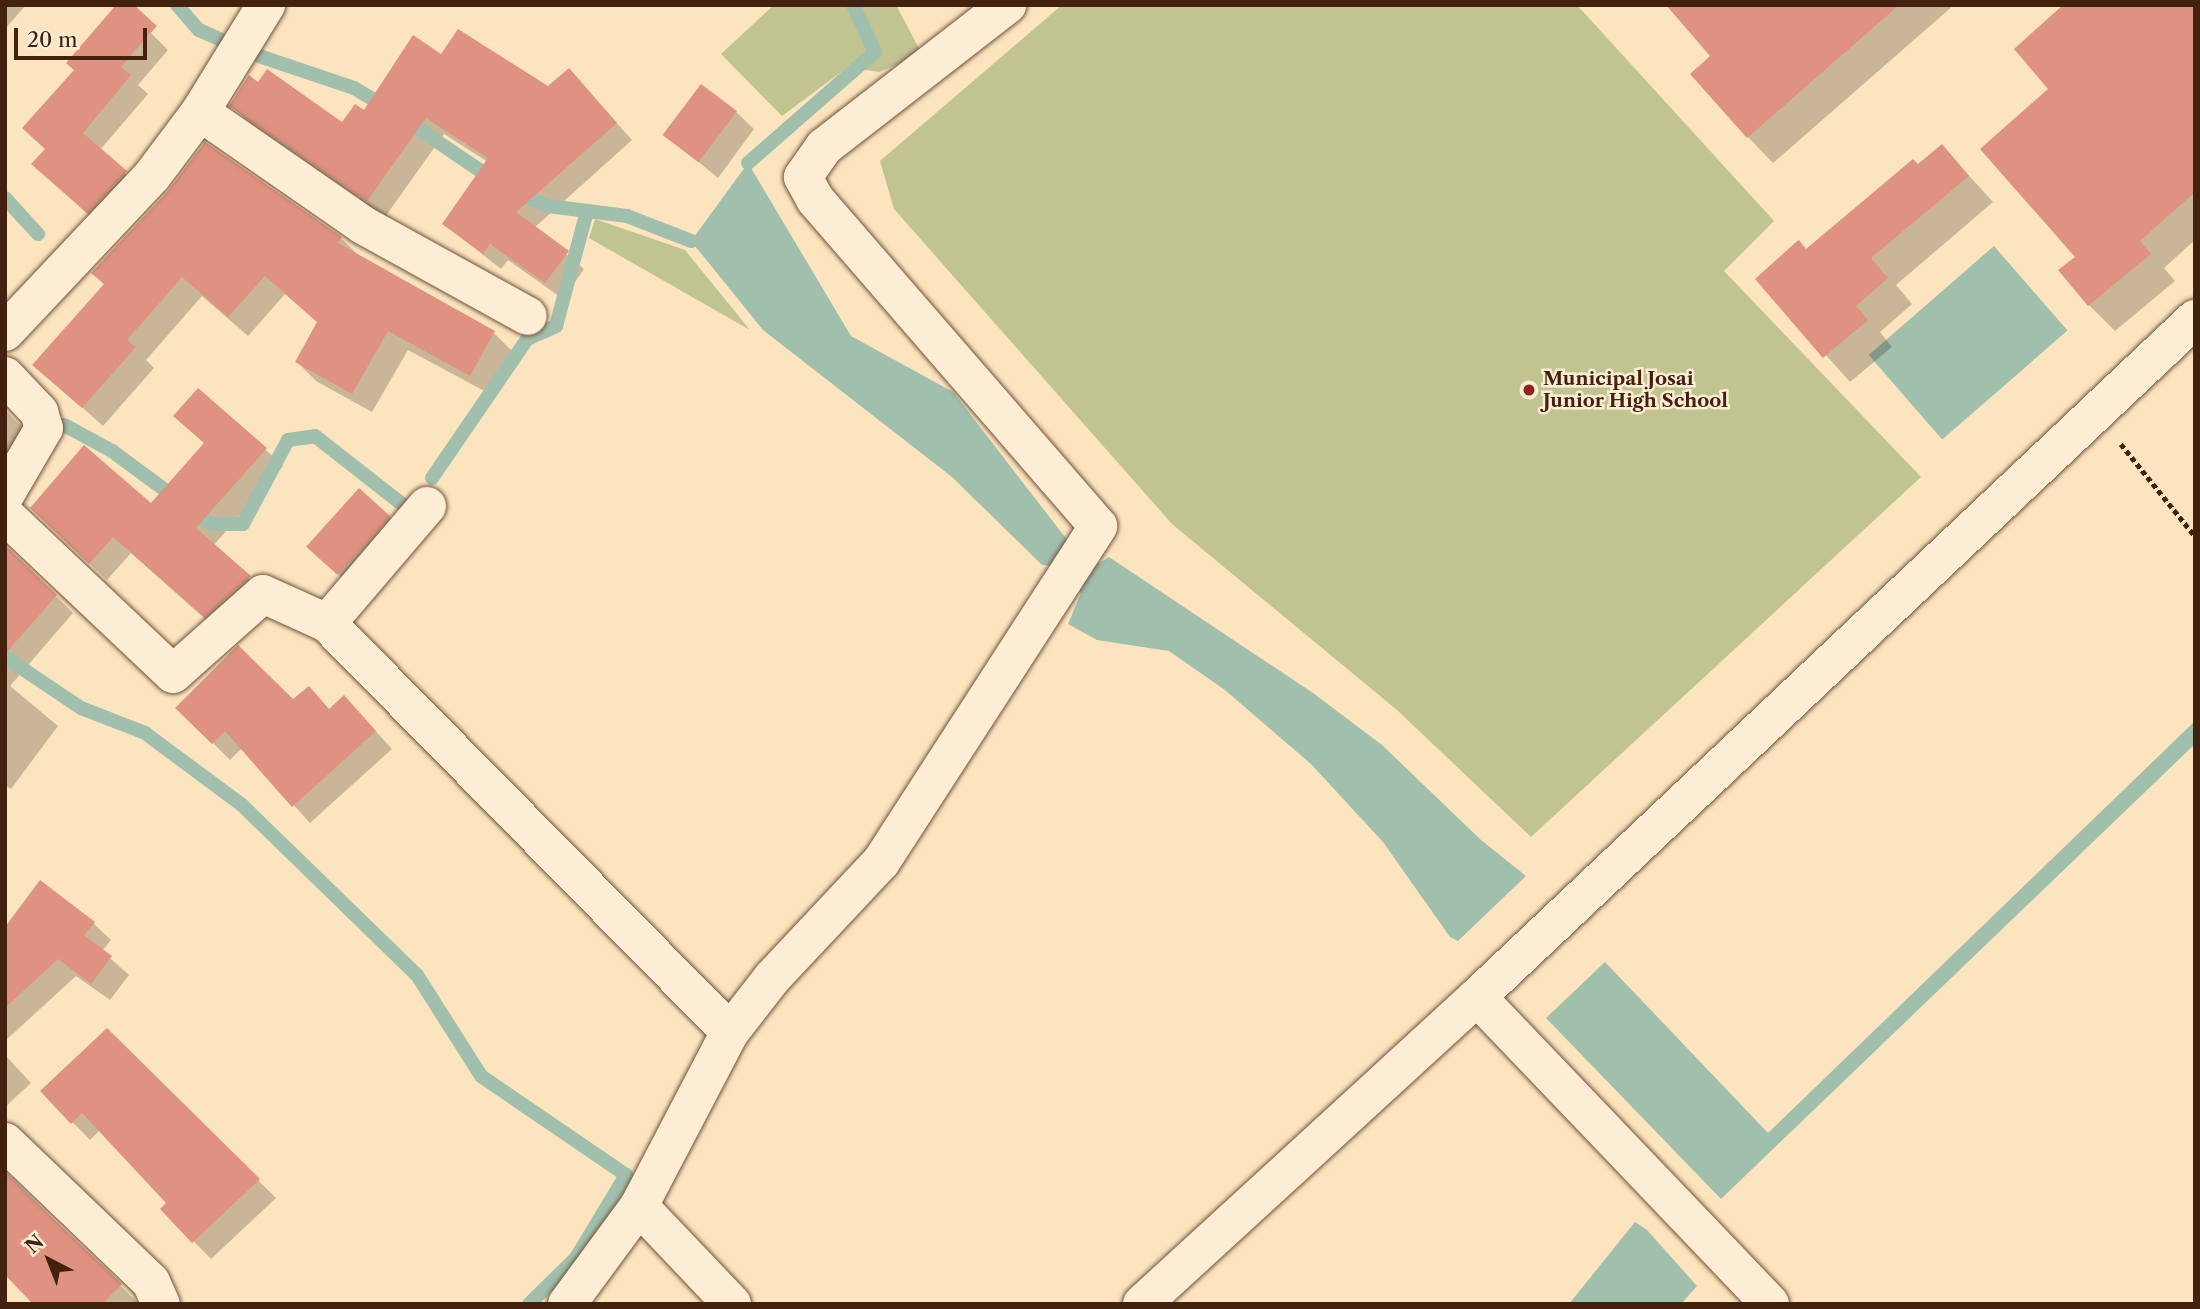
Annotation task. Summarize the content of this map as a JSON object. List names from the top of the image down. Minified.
{"places":["Municipal Josai Junior High School"],"scale_bar":"20 m","north":"top left"}
